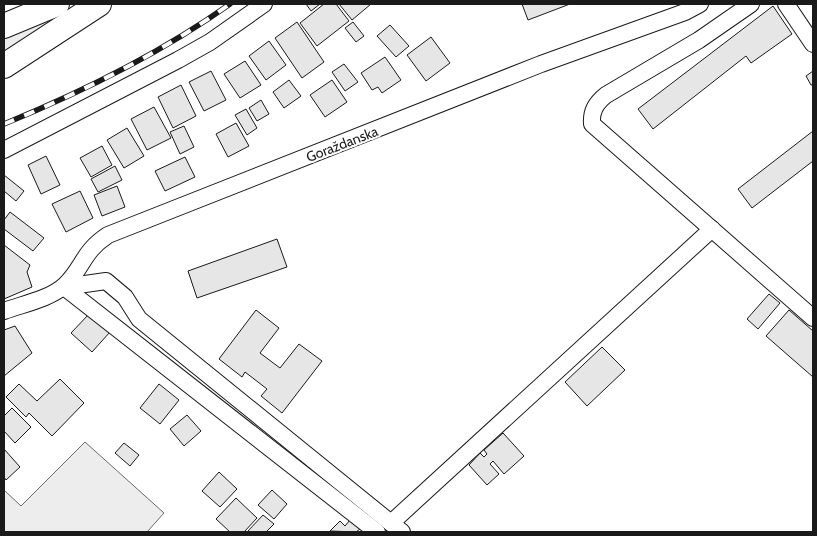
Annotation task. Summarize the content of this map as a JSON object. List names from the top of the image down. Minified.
{"streets":{"street":["Goraždanska"]}}
